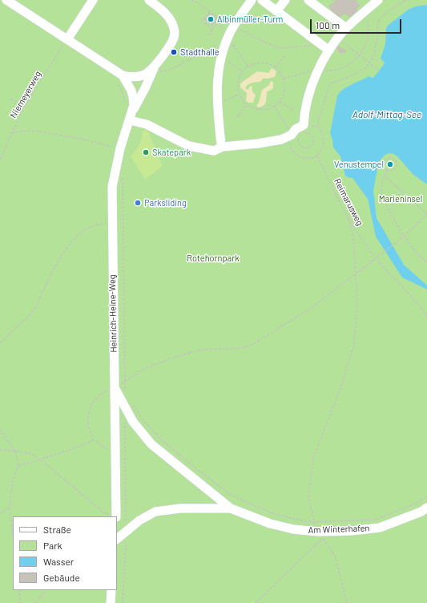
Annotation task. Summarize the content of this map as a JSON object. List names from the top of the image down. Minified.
{"streets":{"street":["Heinrich-Heine-Weg","Am Winterhafen"],"path":["Niemeyerweg","Reimarusweg"]},"crossings":[["Heinrich-Heine-Weg","Am Winterhafen"]],"water":["Adolf-Mittag-See"],"parks":["Marieninsel","Rotehornpark"],"places":["Albinmüller-Turm","Stadthalle","Skatepark","Venustempel","Parksliding"],"legend":["Straße","Park","Wasser","Gebäude"],"scale_bar":"100 m"}
